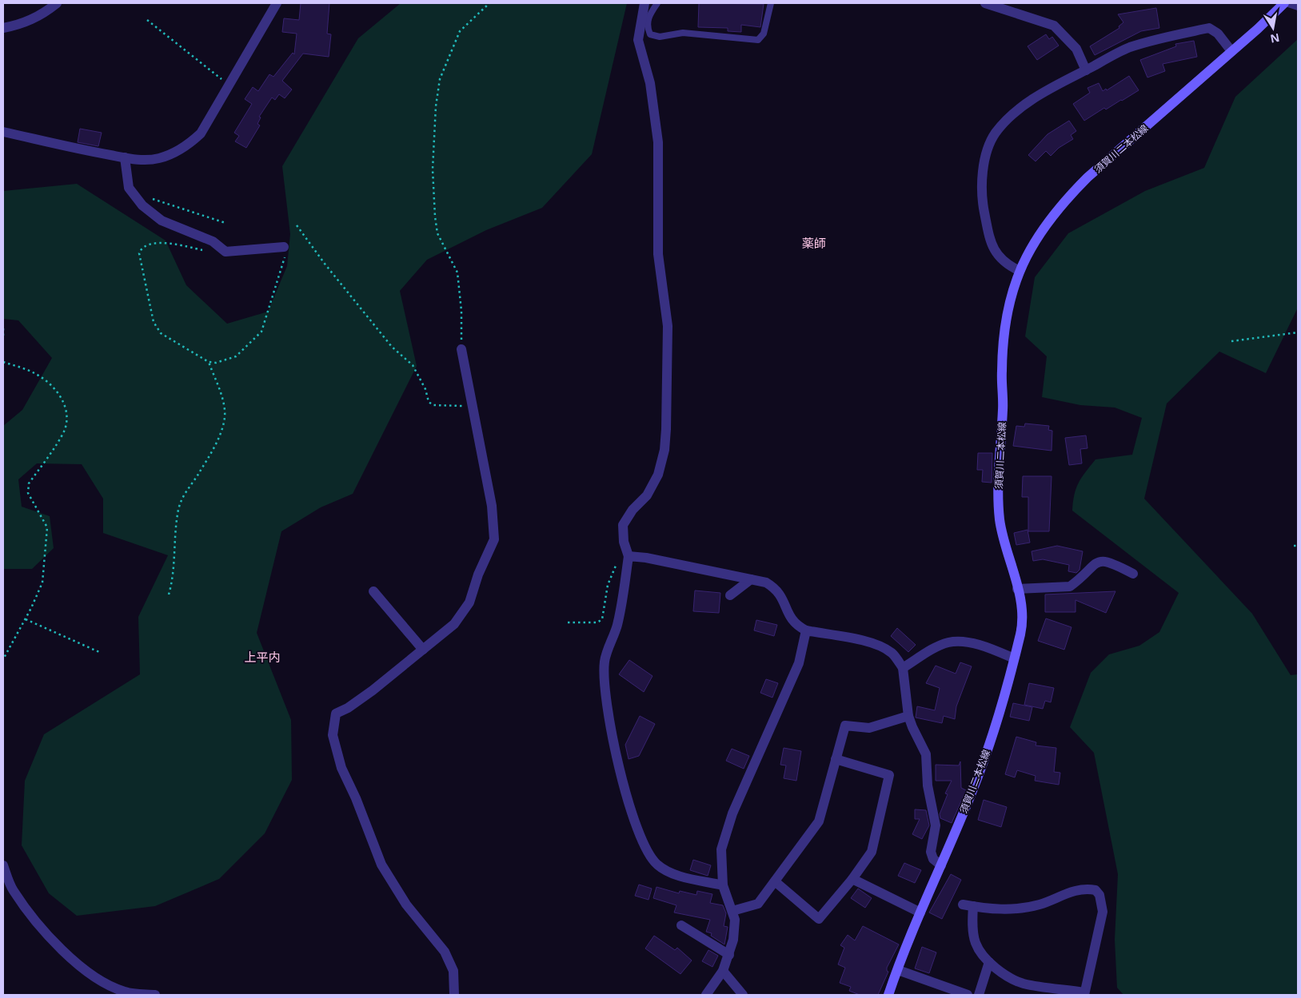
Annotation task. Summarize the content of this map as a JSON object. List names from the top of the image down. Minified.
{"streets":{"main road":["須賀川二本松線"]},"districts":["薬師","上平内"],"north":"bottom"}
